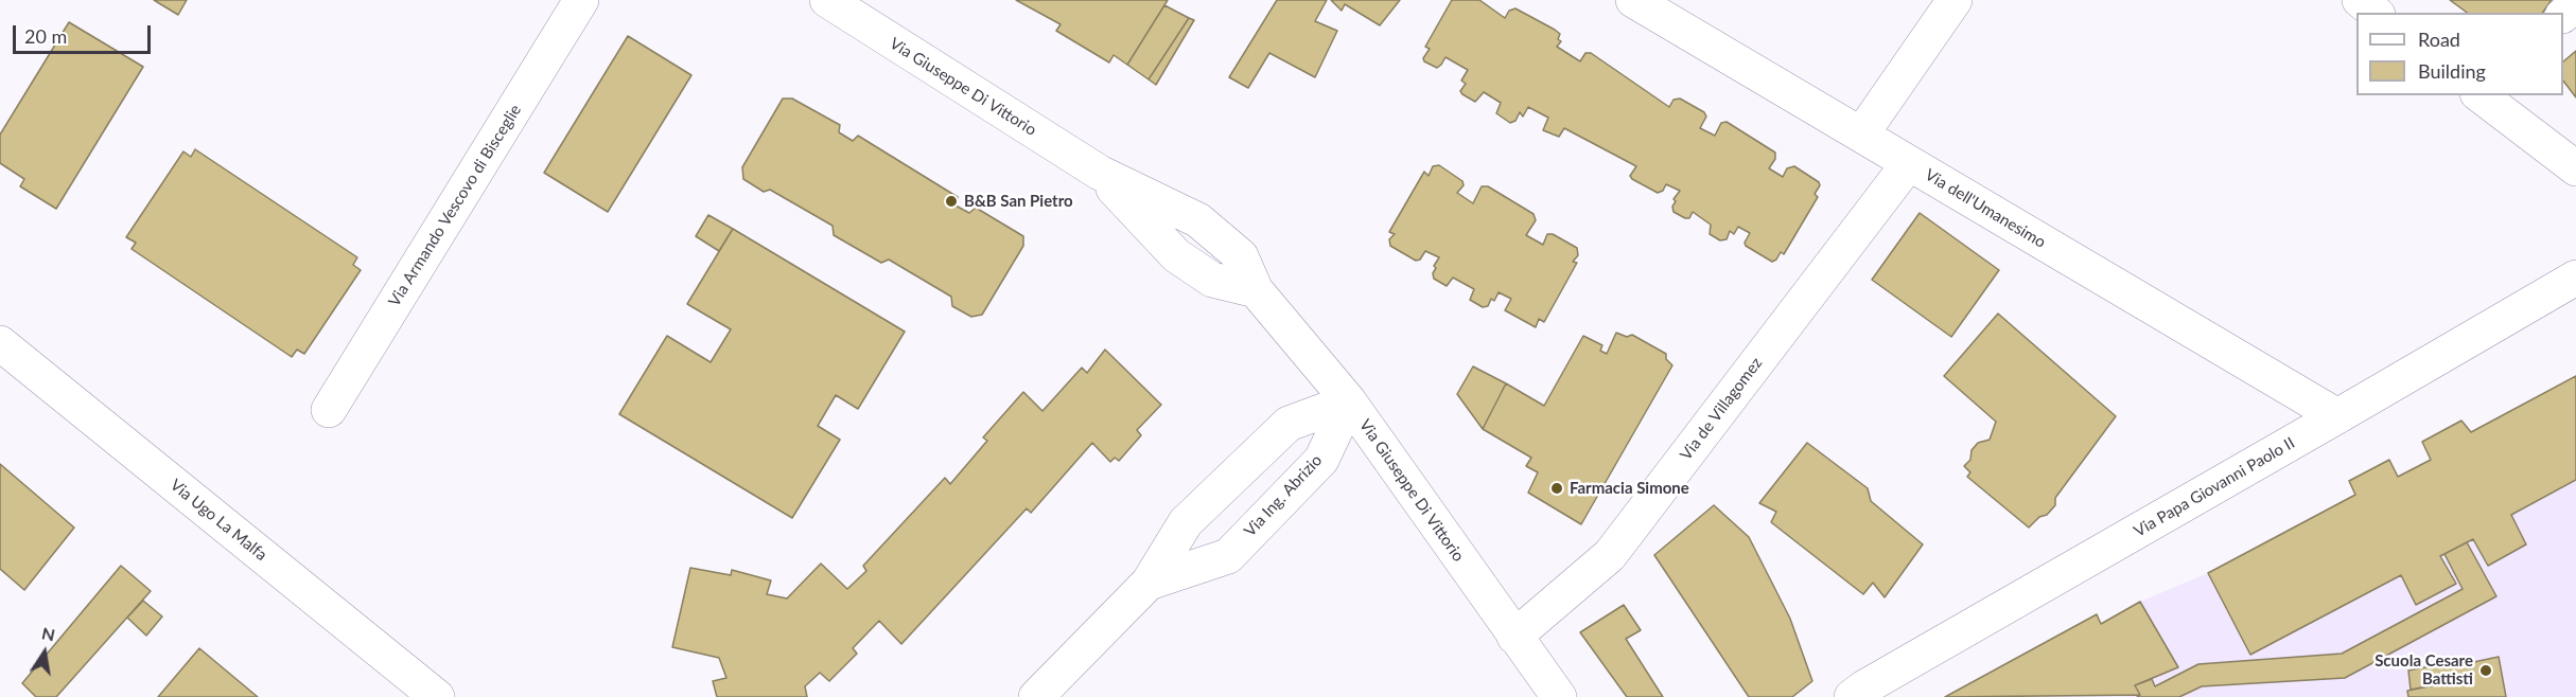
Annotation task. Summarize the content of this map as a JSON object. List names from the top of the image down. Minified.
{"streets":{"street":["Via Giuseppe Di Vittorio","Via Armando Vescovo di Bisceglie","Via dell'Umanesimo","Via de Villagomez","Via Papa Giovanni Paolo II","Via Ing. Abrizio","Via Ugo La Malfa"]},"crossings":[["Via Giuseppe Di Vittorio","Via de Villagomez"],["Via Giuseppe Di Vittorio","Via Ing. Abrizio"],["Via dell'Umanesimo","Via de Villagomez"],["Via dell'Umanesimo","Via Papa Giovanni Paolo II"]],"places":["B&B San Pietro","Farmacia Simone","Scuola Cesare Battisti"],"legend":["Road","Building"],"scale_bar":"20 m","north":"top"}
